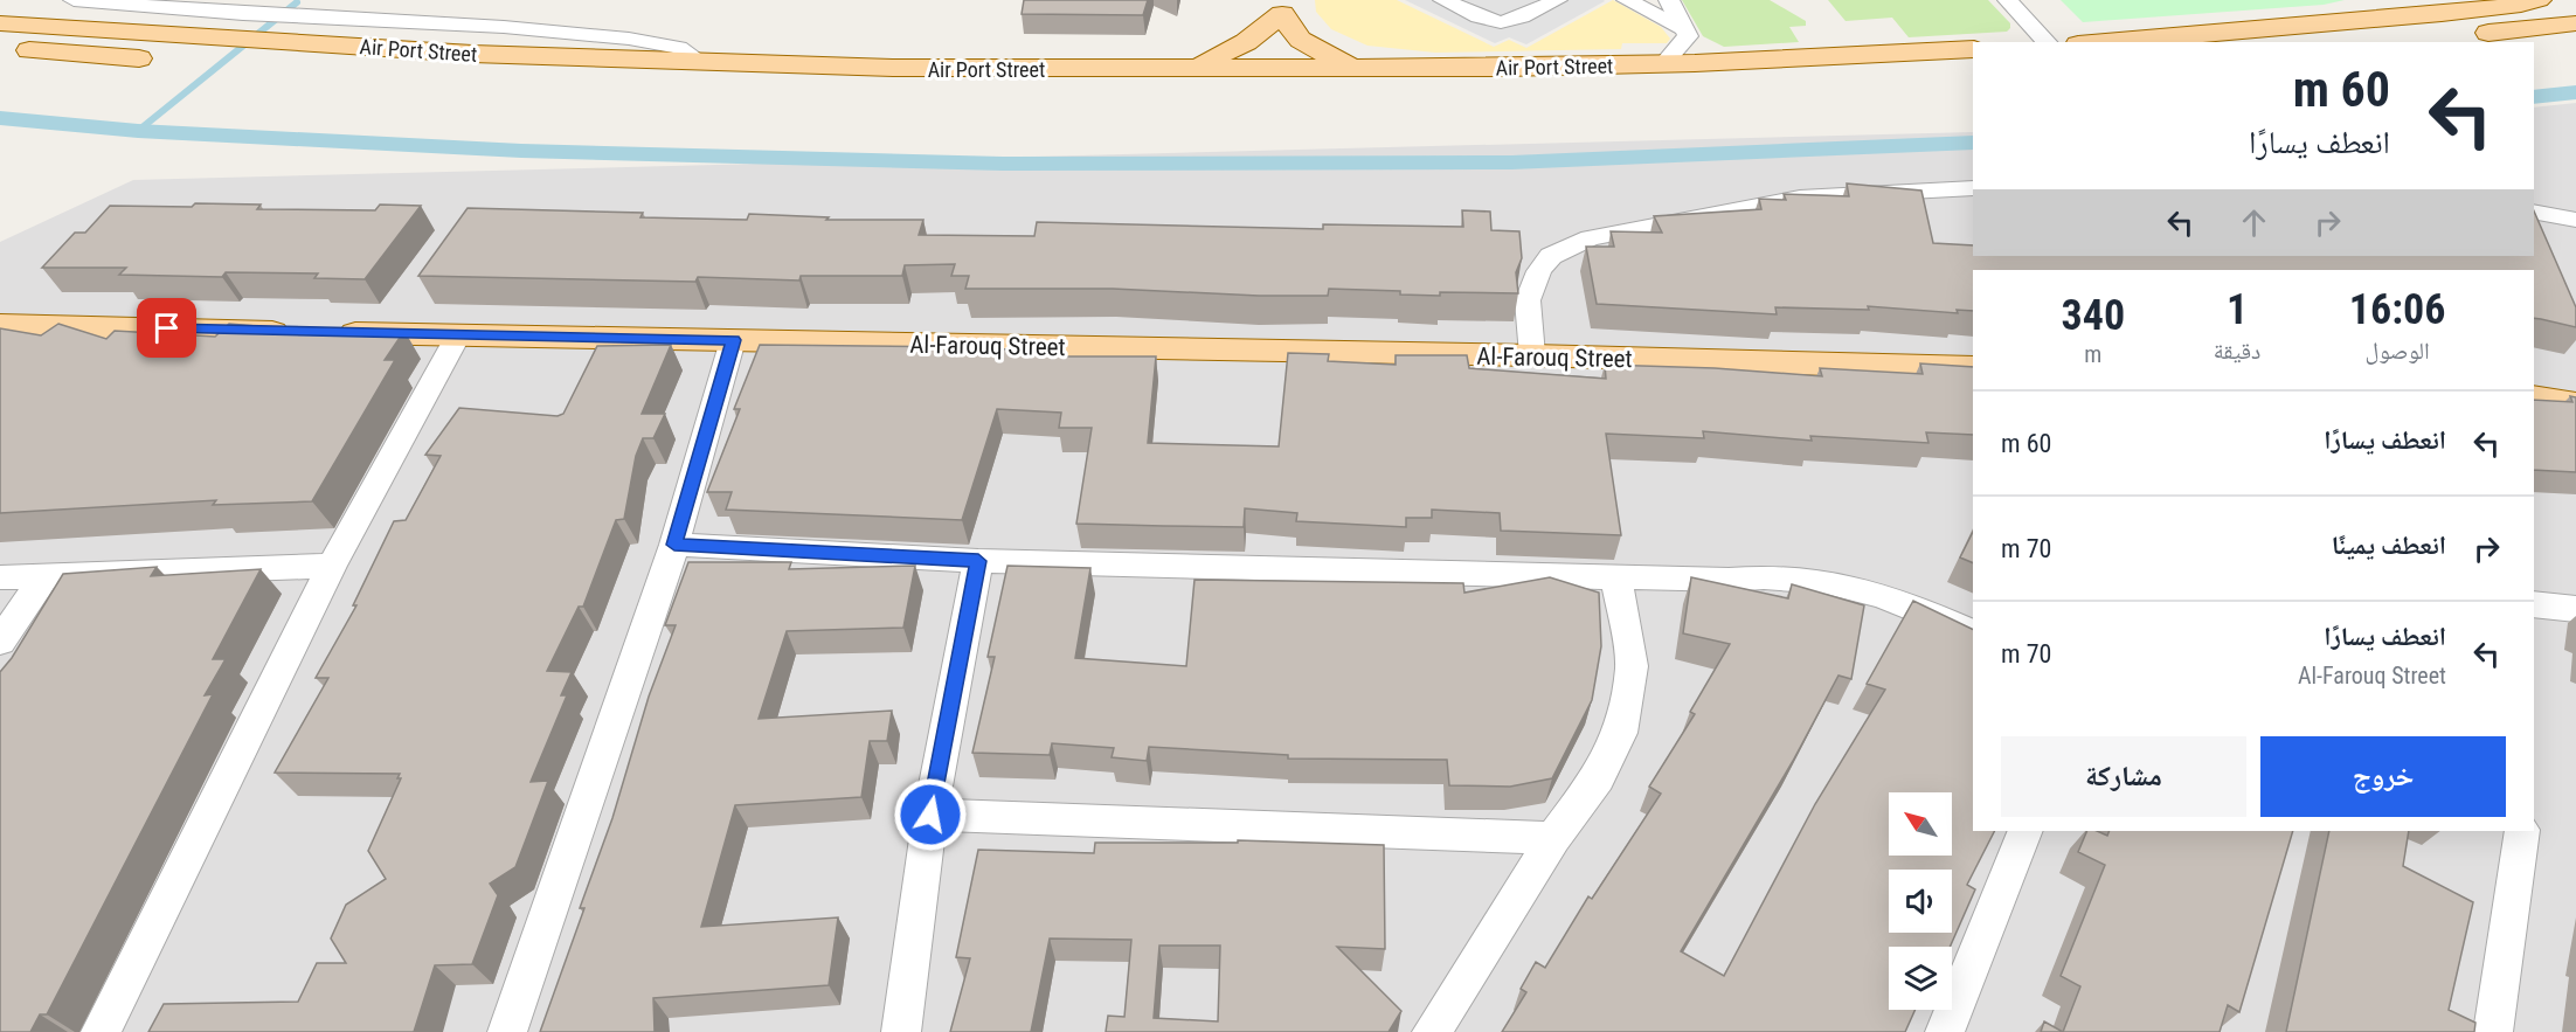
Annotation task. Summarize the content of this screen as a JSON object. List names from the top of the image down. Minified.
{"streets":{"main road":["Air Port Street","Al-Farouq Street"]},"north":"top left","page":{"turn":["60 m","انعطف يسارًا"],"eta":["16:06","الوصول","1","دقيقة","340","m"],"list":[{"name":"انعطف يسارًا","value":"60 m"},{"name":"انعطف يمينًا","value":"70 m"},{"name":"انعطف يسارًا","note":"Al-Farouq Street","value":"70 m"}],"buttons":["خروج","مشاركة"]}}
